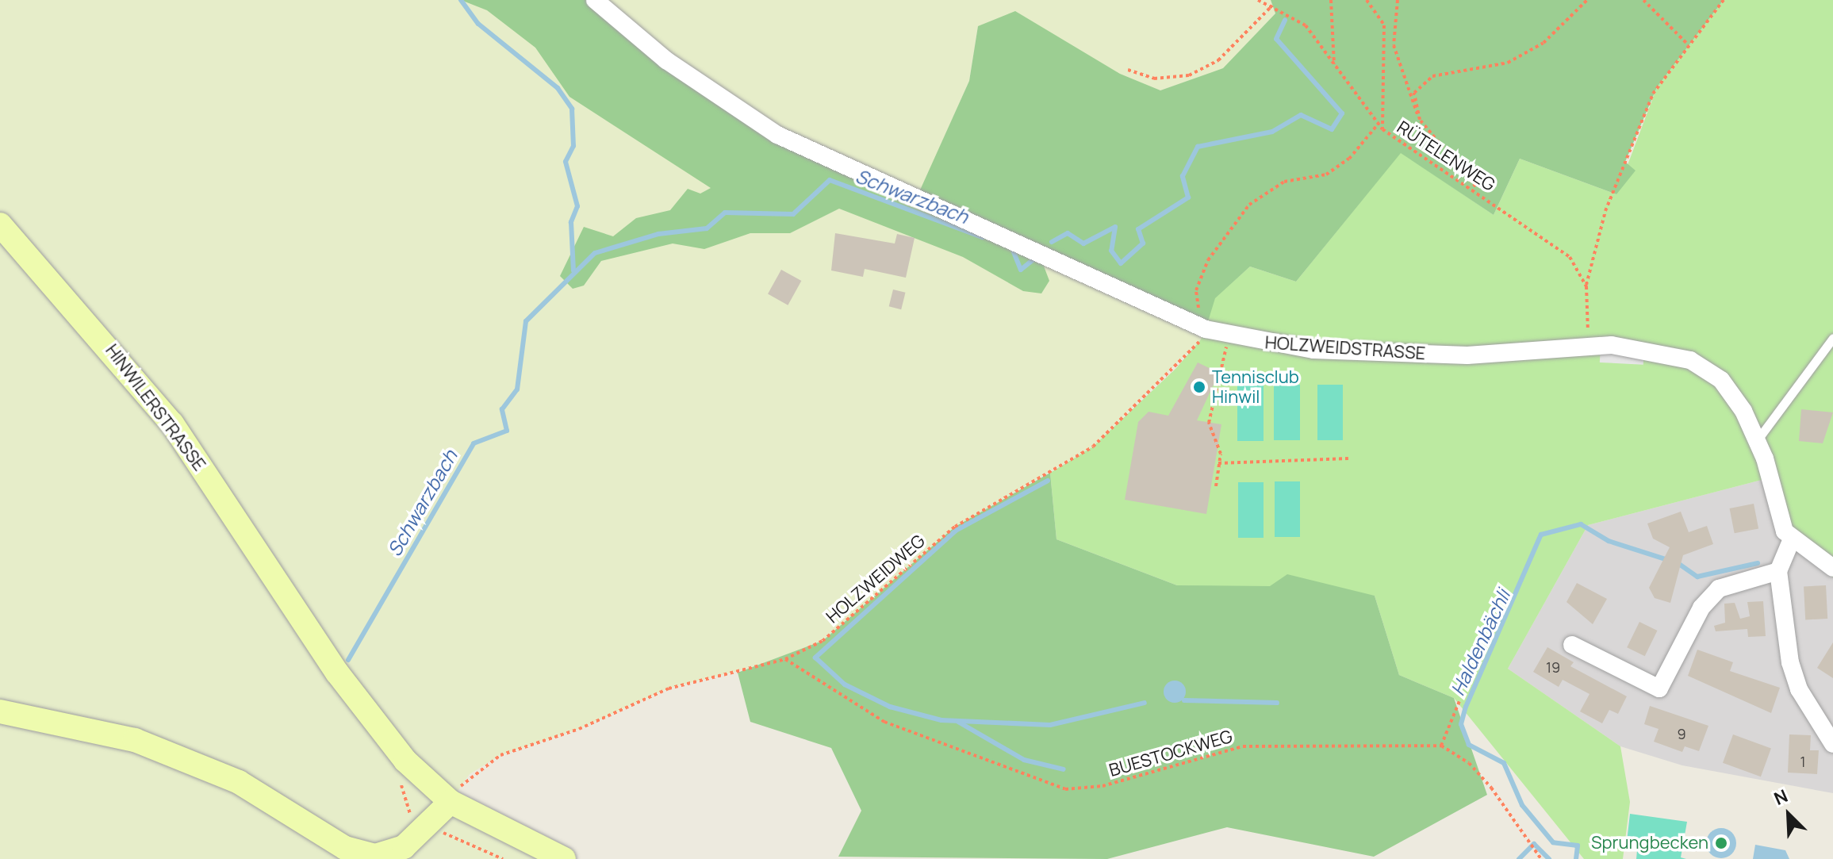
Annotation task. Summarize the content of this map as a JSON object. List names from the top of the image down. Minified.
{"streets":{"main road":["HINWILERSTRASSE"],"street":["HOLZWEIDSTRASSE"],"path":["RÜTELENWEG","HOLZWEIDWEG","BUESTOCKWEG"]},"crossings":[["HOLZWEIDSTRASSE","HOLZWEIDWEG"],["HINWILERSTRASSE","HOLZWEIDWEG"],["HOLZWEIDWEG","BUESTOCKWEG"]],"water":["Schwarzbach","Haldenbächli"],"places":["Tennisclub Hinwil","Sprungbecken"],"house_numbers":["19","9","1"],"north":"top left"}
